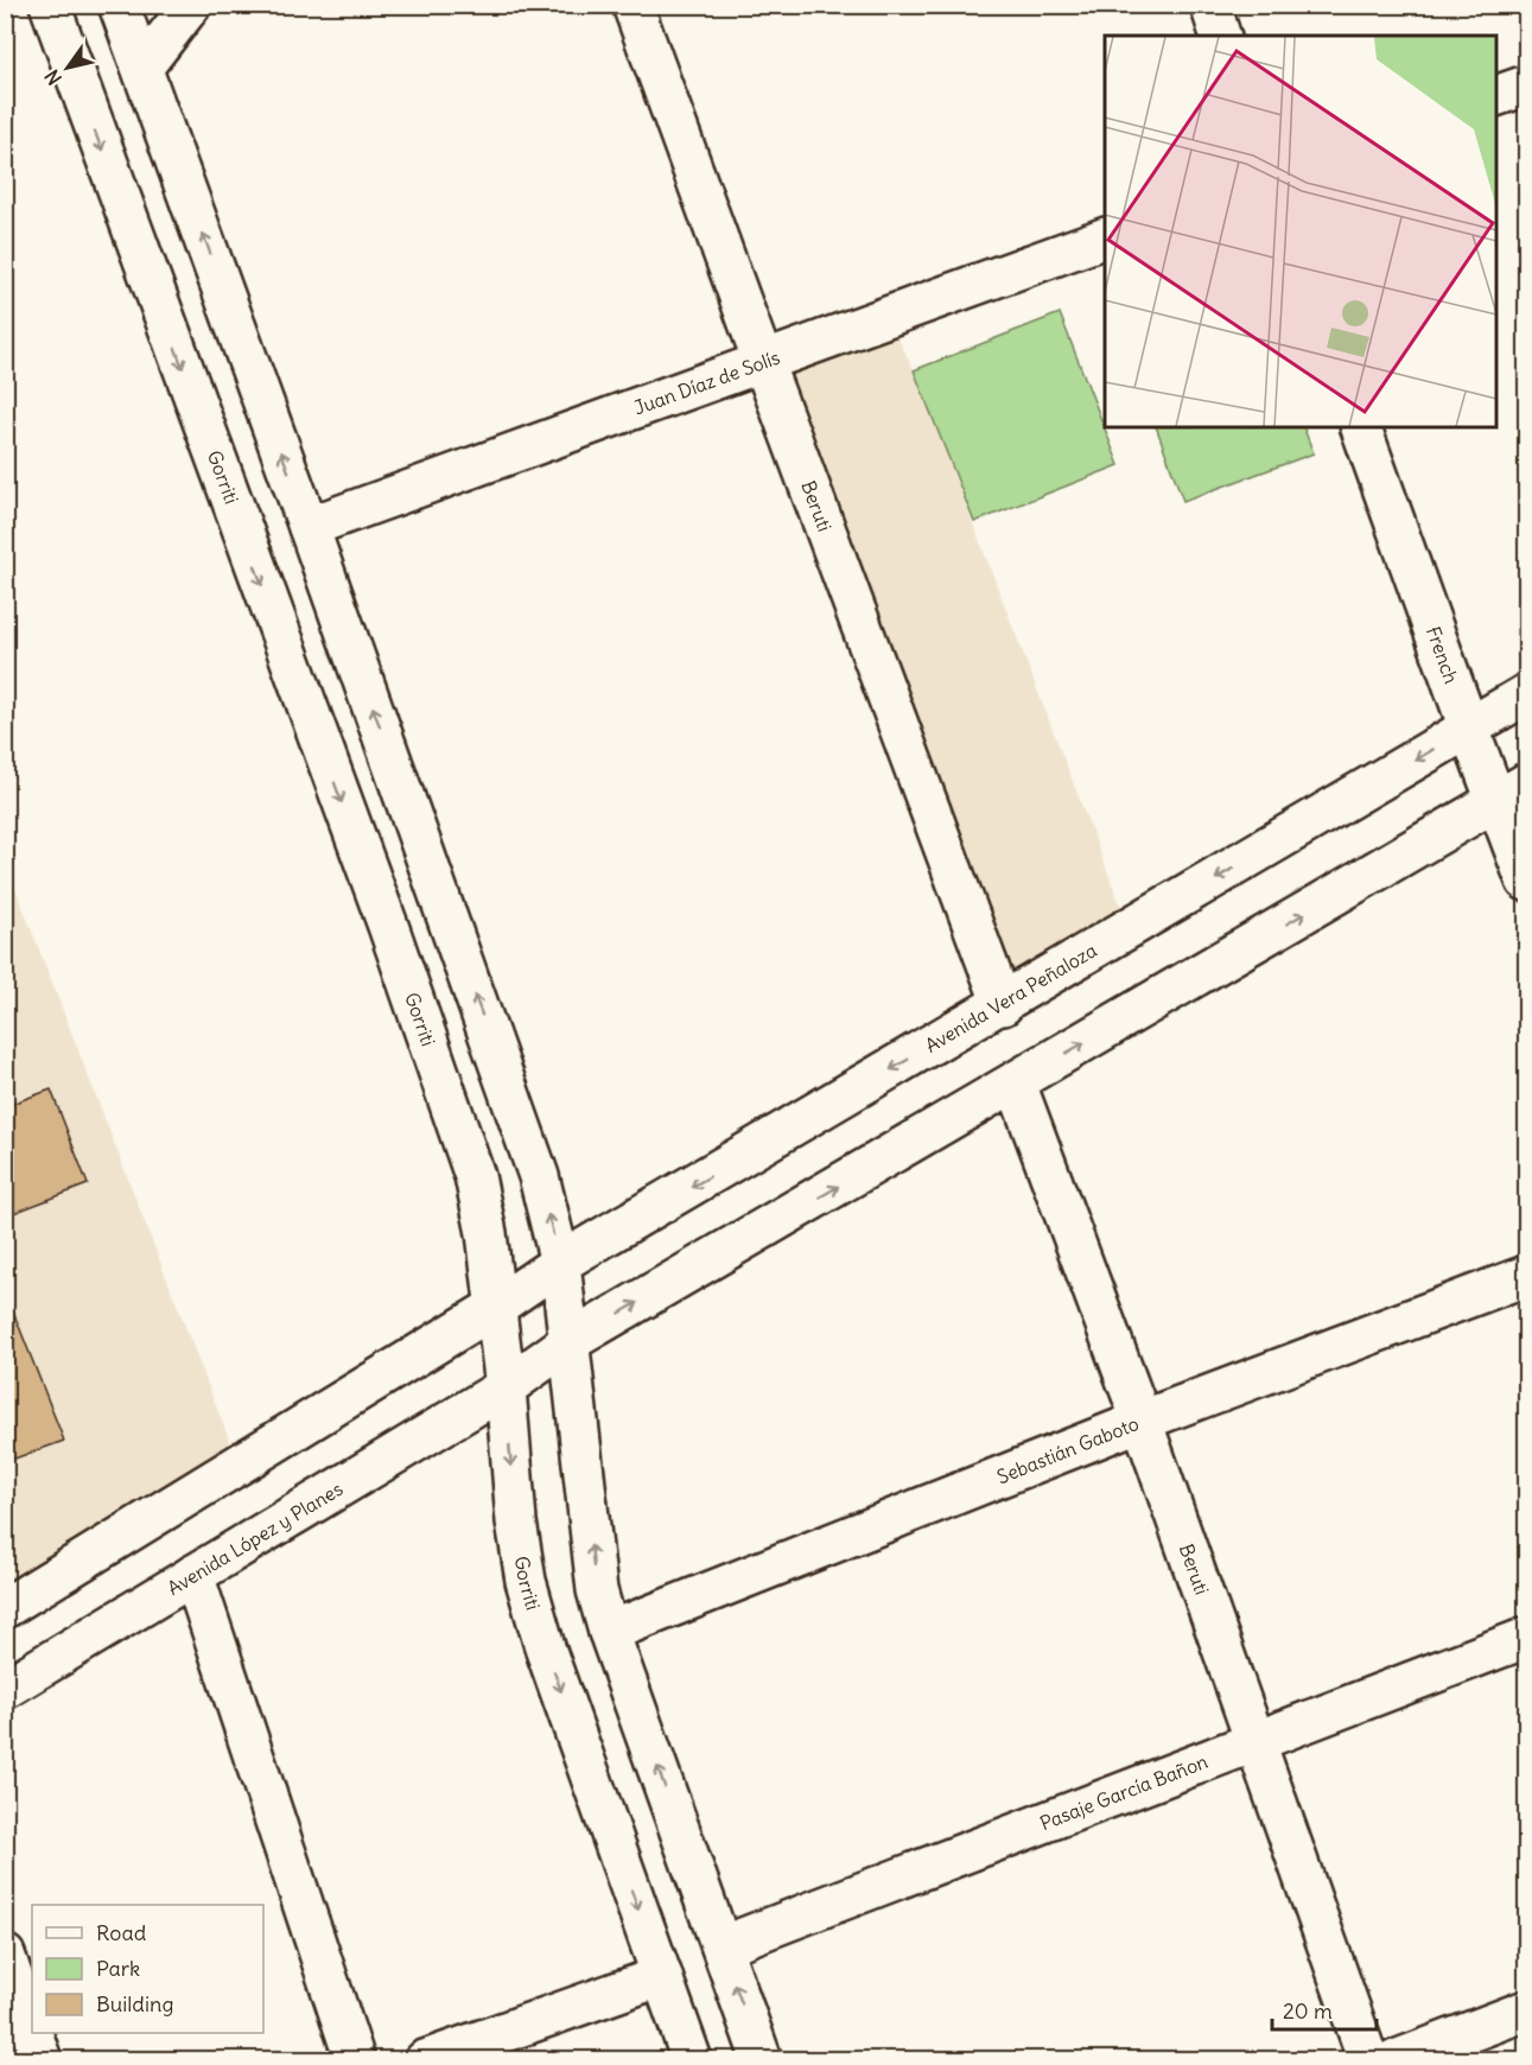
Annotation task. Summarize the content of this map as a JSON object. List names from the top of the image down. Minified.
{"streets":{"street":["Juan Díaz de Solís","Gorriti","Beruti","French","Avenida Vera Peñaloza","Sebastián Gaboto","Avenida López y Planes","Pasaje García Bañon"]},"crossings":[["Juan Díaz de Solís","Beruti"],["Gorriti","Avenida Vera Peñaloza"],["Gorriti","Avenida López y Planes"],["Beruti","Avenida Vera Peñaloza"],["Beruti","Sebastián Gaboto"],["Beruti","Pasaje García Bañon"],["French","Avenida Vera Peñaloza"]],"legend":["Road","Park","Building"],"scale_bar":"20 m","north":"bottom left"}
